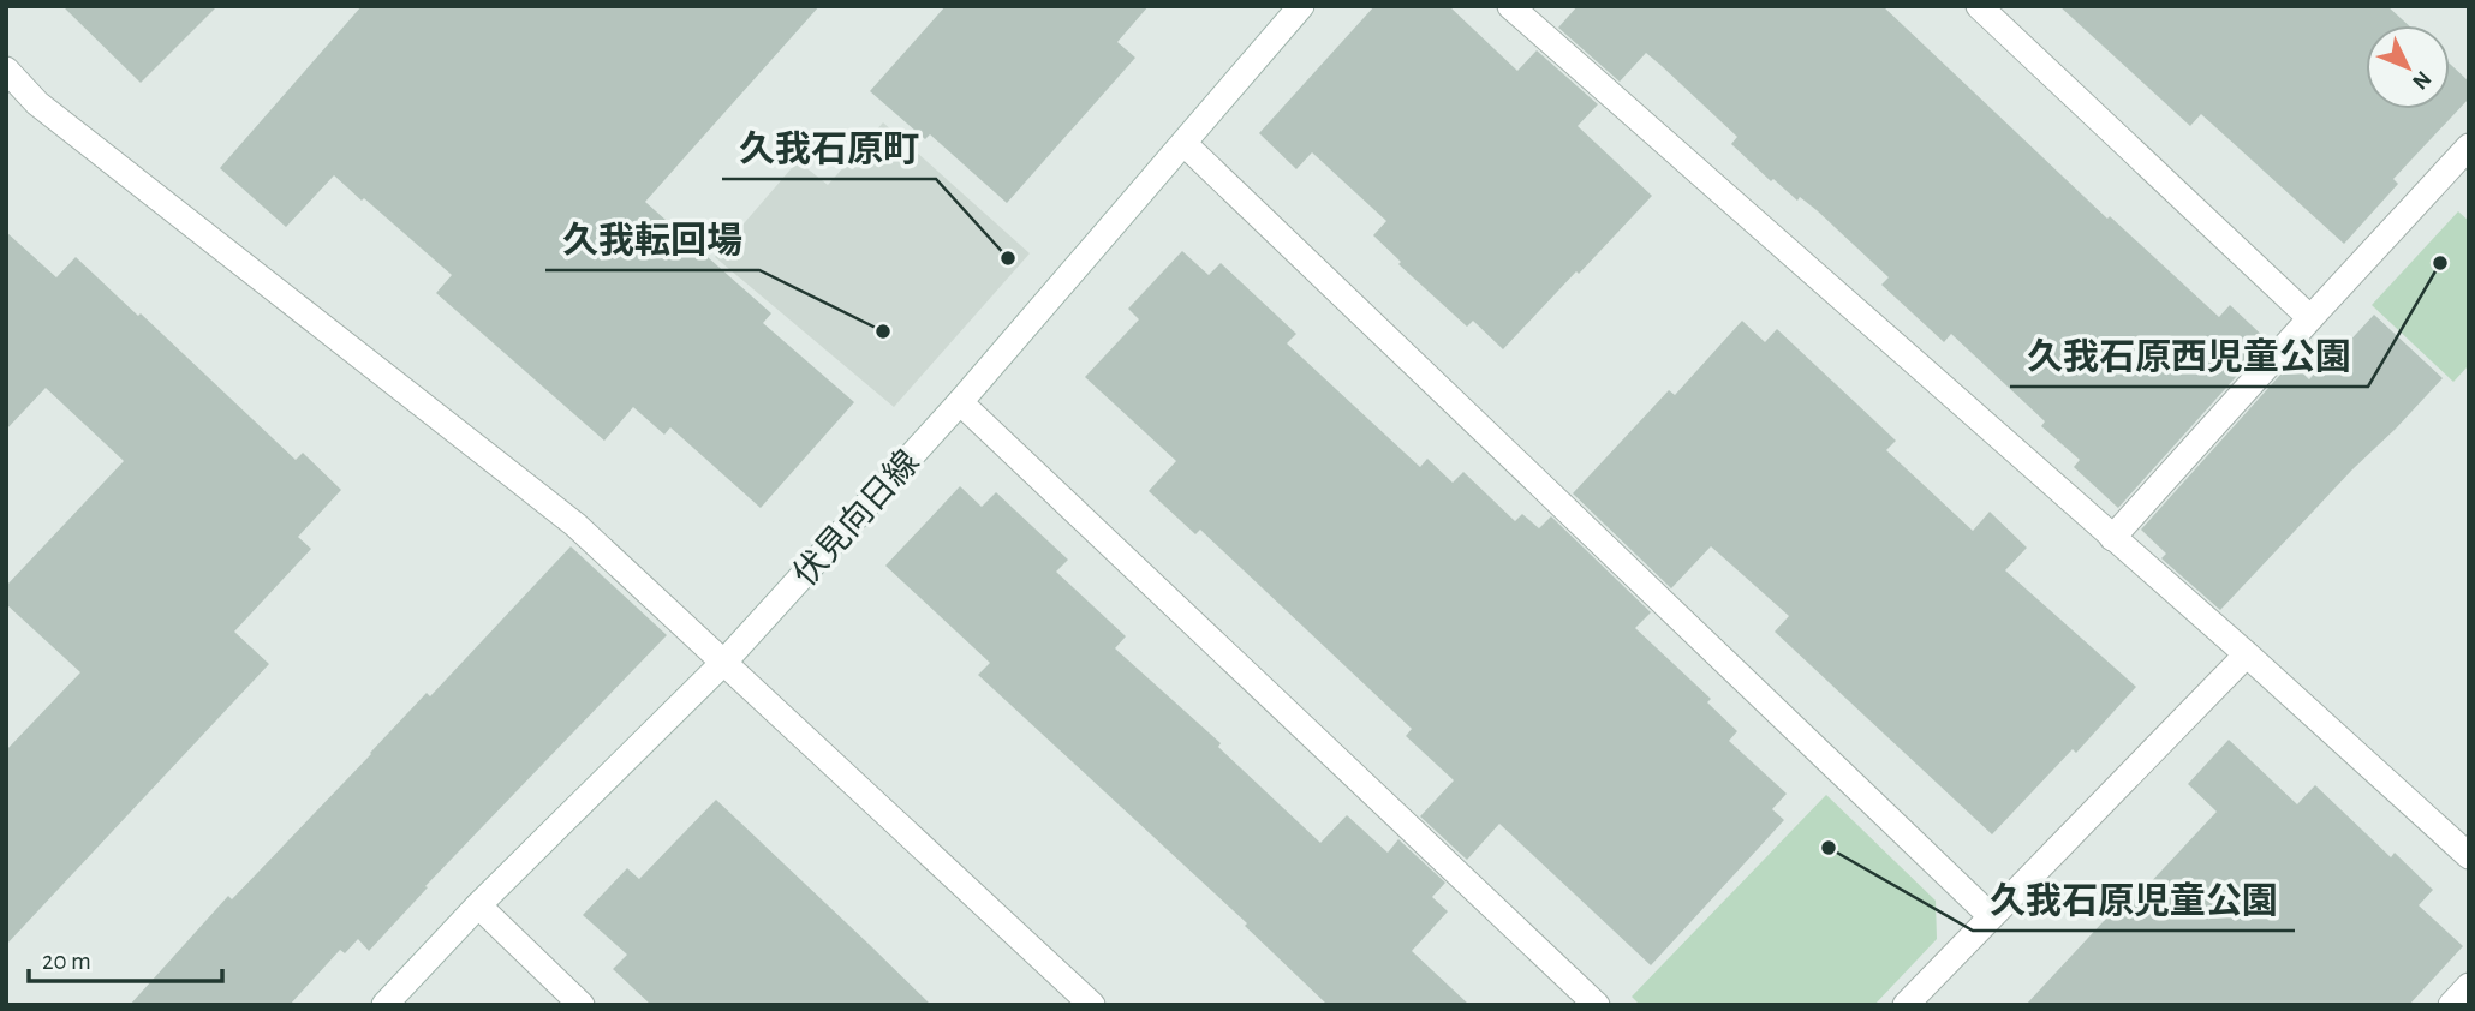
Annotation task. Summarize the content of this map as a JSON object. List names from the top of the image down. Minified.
{"streets":{"street":["伏見向日線"]},"places":["久我石原町","久我石原西児童公園","久我転回場","久我石原児童公園"],"scale_bar":"20 m","north":"bottom right"}
